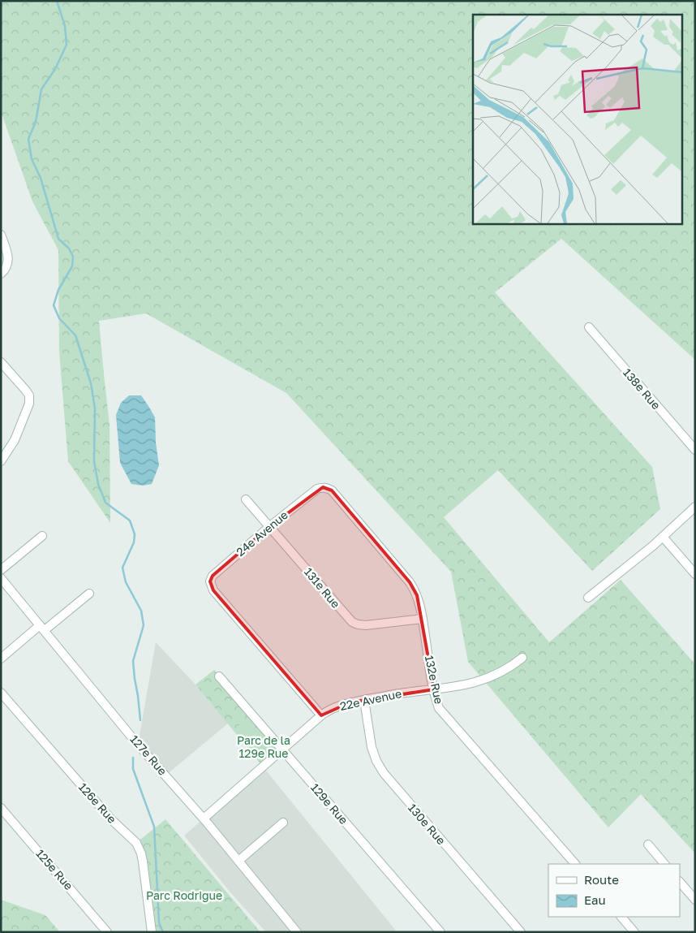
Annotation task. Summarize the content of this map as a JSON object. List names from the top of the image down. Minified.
{"streets":{"street":["138e Rue","24e Avenue","131e Rue","132e Rue","22e Avenue","127e Rue","126e Rue","129e Rue","130e Rue","125e Rue"]},"crossings":[["24e Avenue","131e Rue"],["24e Avenue","132e Rue"],["24e Avenue","22e Avenue"],["131e Rue","132e Rue"],["132e Rue","22e Avenue"],["22e Avenue","127e Rue"],["22e Avenue","129e Rue"],["22e Avenue","130e Rue"]],"parks":["Parc de la 129e Rue","Parc Rodrigue"],"legend":["Route","Eau"]}
